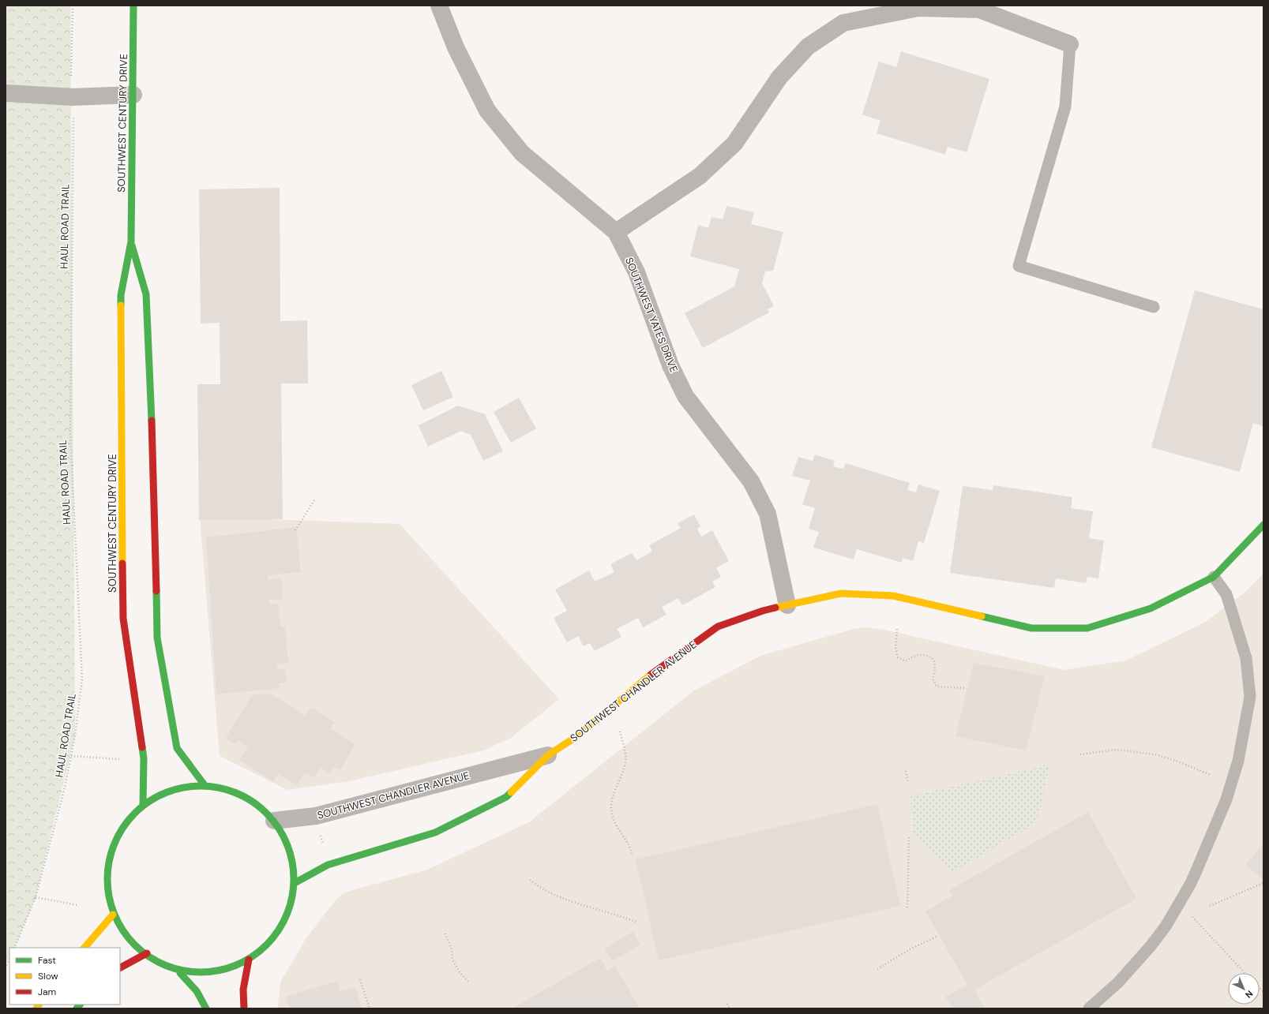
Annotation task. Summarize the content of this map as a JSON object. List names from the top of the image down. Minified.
{"streets":{"main road":["SOUTHWEST CENTURY DRIVE","SOUTHWEST CHANDLER AVENUE"],"street":["SOUTHWEST YATES DRIVE"],"path":["HAUL ROAD TRAIL"]},"crossings":[["SOUTHWEST YATES DRIVE","SOUTHWEST CHANDLER AVENUE"]],"legend":["Fast","Slow","Jam"],"north":"bottom right"}
